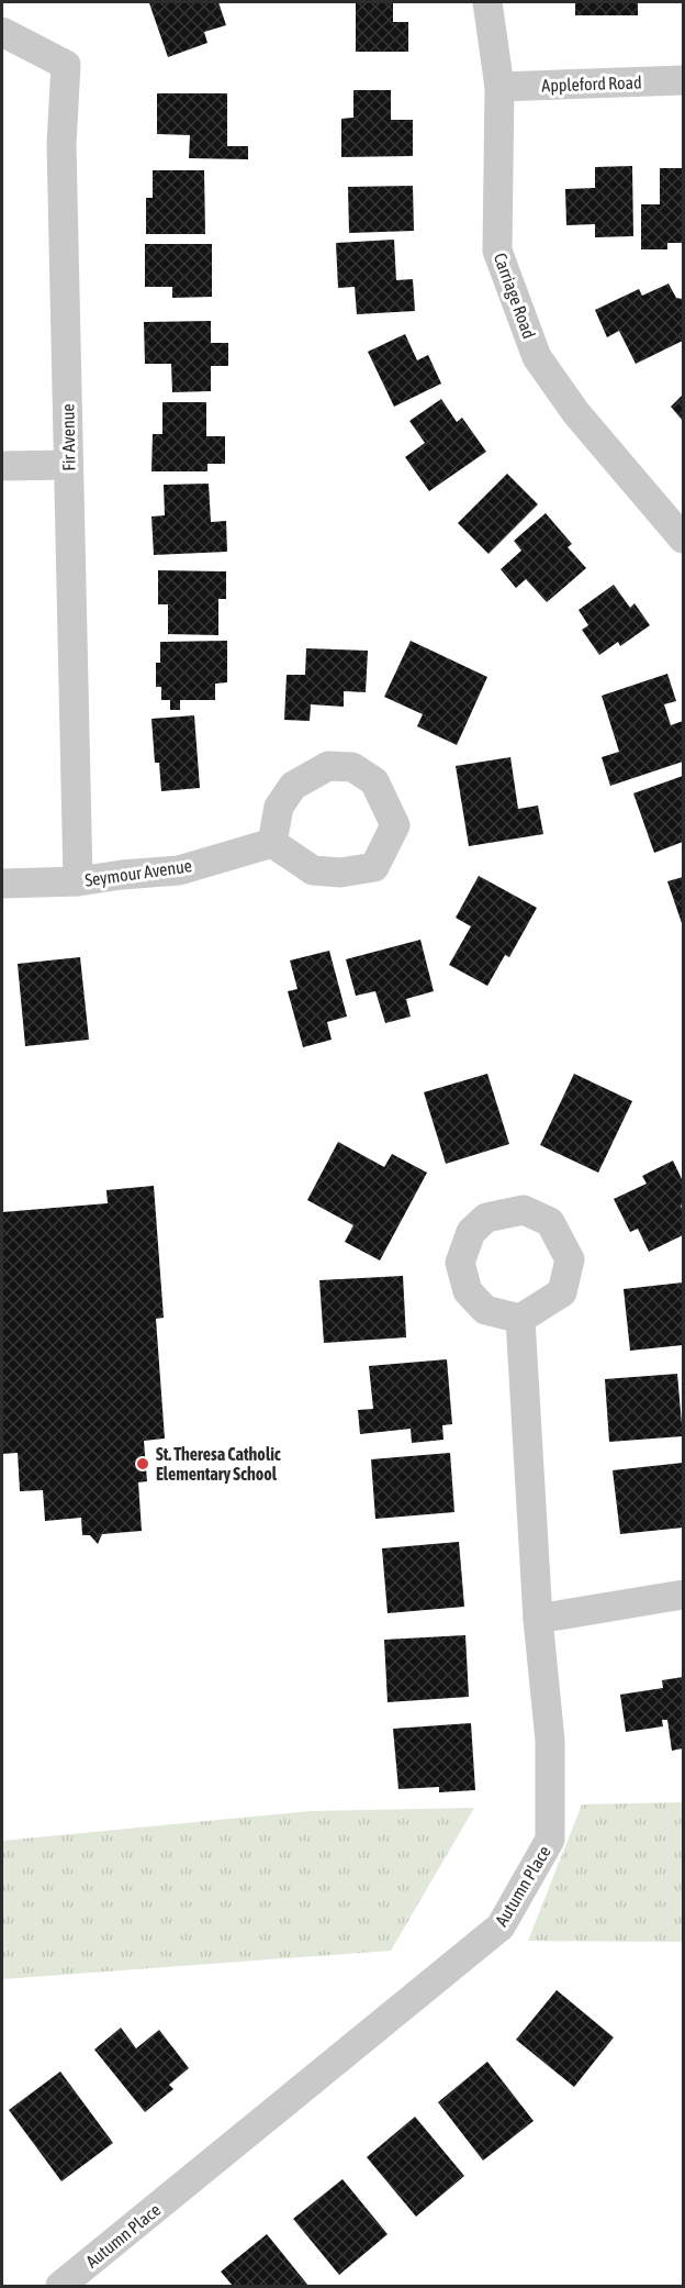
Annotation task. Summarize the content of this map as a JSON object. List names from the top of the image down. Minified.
{"streets":{"street":["Appleford Road","Carriage Road","Fir Avenue","Seymour Avenue","Autumn Place"]},"crossings":[["Appleford Road","Carriage Road"],["Fir Avenue","Seymour Avenue"]],"places":["St. Theresa Catholic Elementary School"]}
